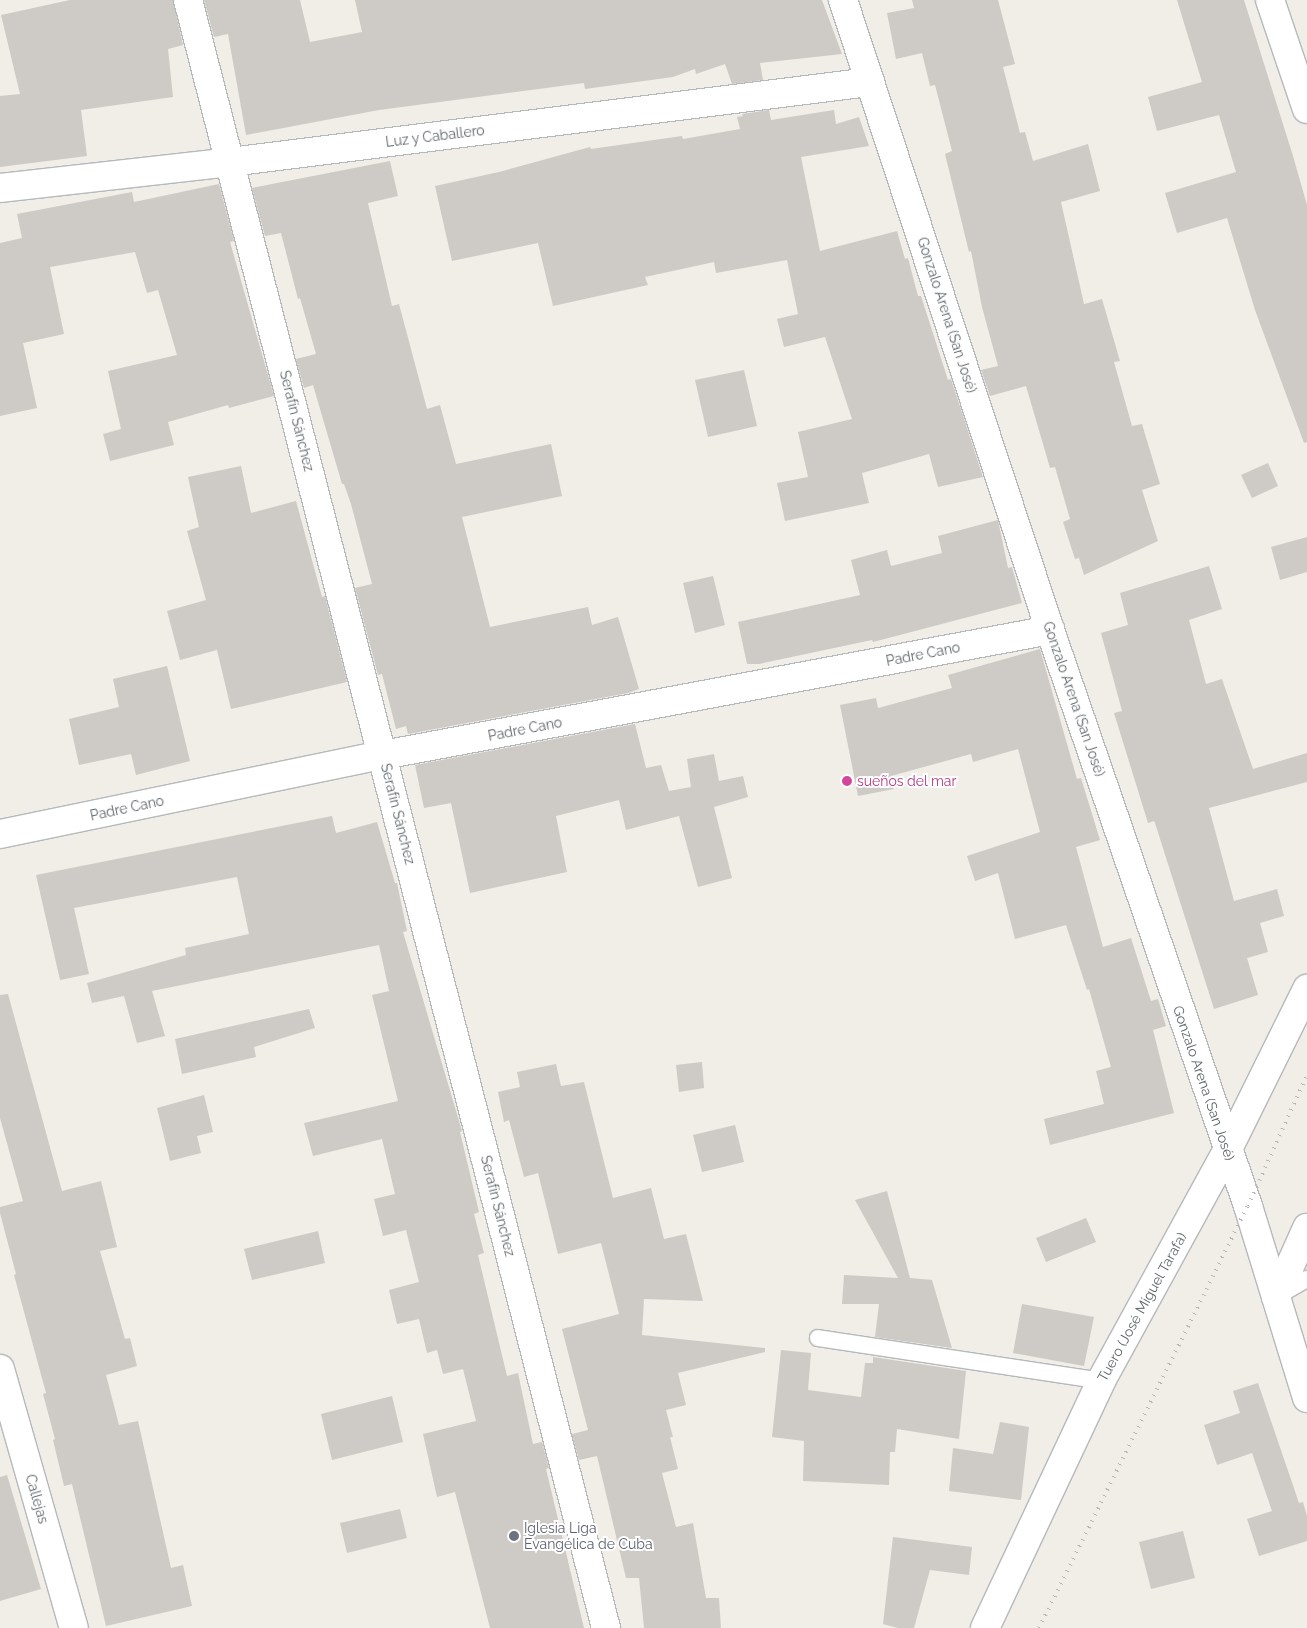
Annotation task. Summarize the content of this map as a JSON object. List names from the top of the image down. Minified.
{"streets":{"street":["Luz y Caballero","Gonzalo Arena (San José)","Serafín Sánchez","Padre Cano","Tuero (José Miguel Tarafa)","Callejas"]},"crossings":[["Luz y Caballero","Gonzalo Arena (San José)"],["Luz y Caballero","Serafín Sánchez"],["Gonzalo Arena (San José)","Padre Cano"],["Gonzalo Arena (San José)","Tuero (José Miguel Tarafa)"],["Serafín Sánchez","Padre Cano"]],"places":["sueños del mar","Iglesia Liga Evangélica de Cuba"]}
